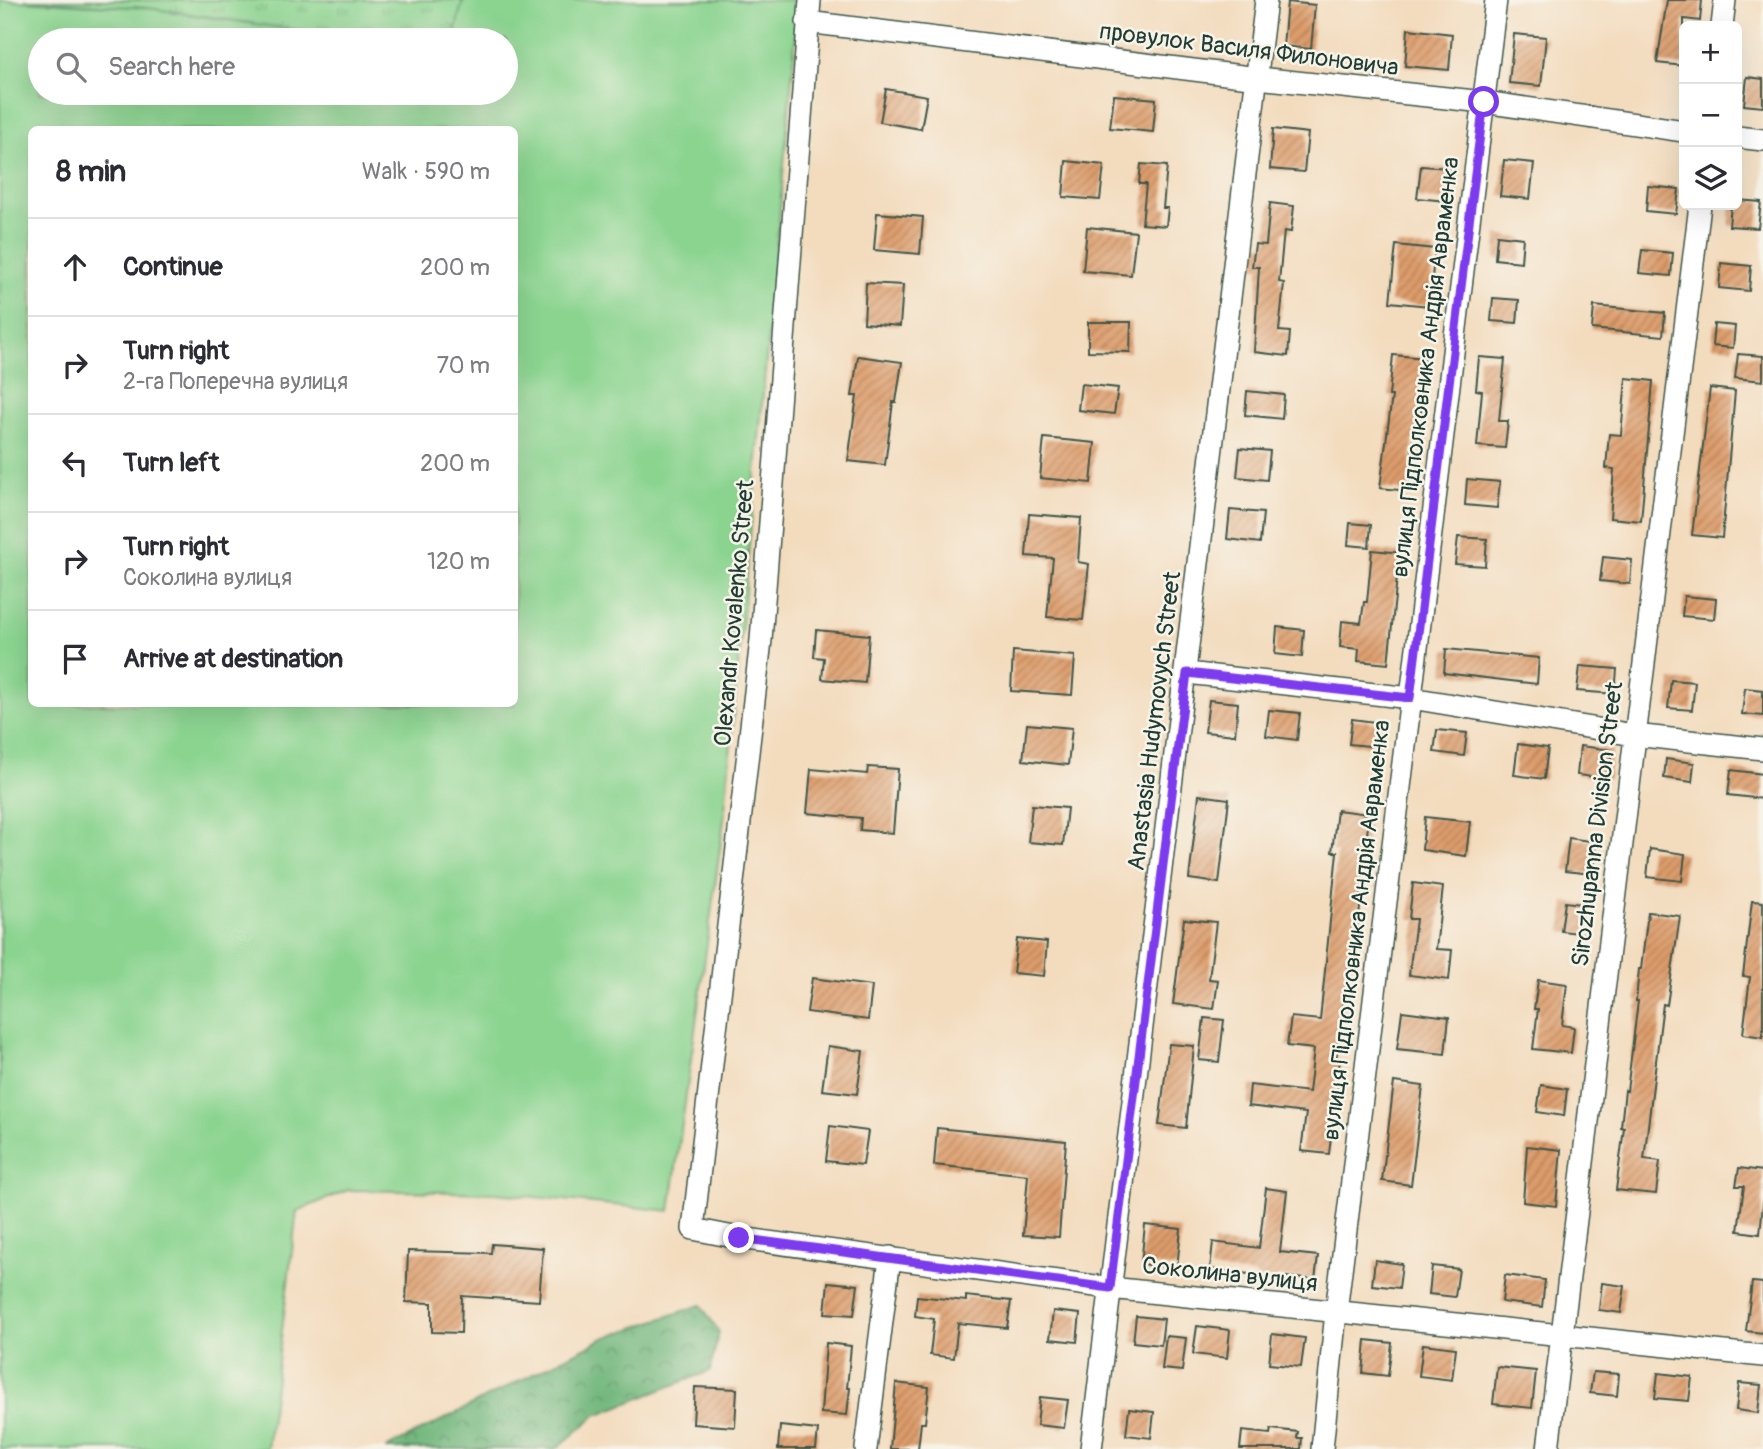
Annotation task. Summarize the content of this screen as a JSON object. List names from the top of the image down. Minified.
{"streets":{"street":["провулок Василя Филоновича","вулиця Підполковника Андрія Авраменка","Olexandr Kovalenko Street","Anastasia Hudymovych Street","Sirozhupanna Division Street","Соколина вулиця"]},"crossings":[["провулок Василя Филоновича","вулиця Підполковника Андрія Авраменка"],["провулок Василя Филоновича","Olexandr Kovalenko Street"],["провулок Василя Филоновича","Anastasia Hudymovych Street"],["вулиця Підполковника Андрія Авраменка","Соколина вулиця"],["Olexandr Kovalenko Street","Соколина вулиця"],["Anastasia Hudymovych Street","Соколина вулиця"],["Sirozhupanna Division Street","Соколина вулиця"]],"page":{"map_buttons":["+","−"],"search":"Search here","heading":["8 min","Walk · 590 m"],"list":[["Continue","200 m"],["Turn right","2-га Поперечна вулиця","70 m"],["Turn left","200 m"],["Turn right","Соколина вулиця","120 m"],"Arrive at destination"]}}
